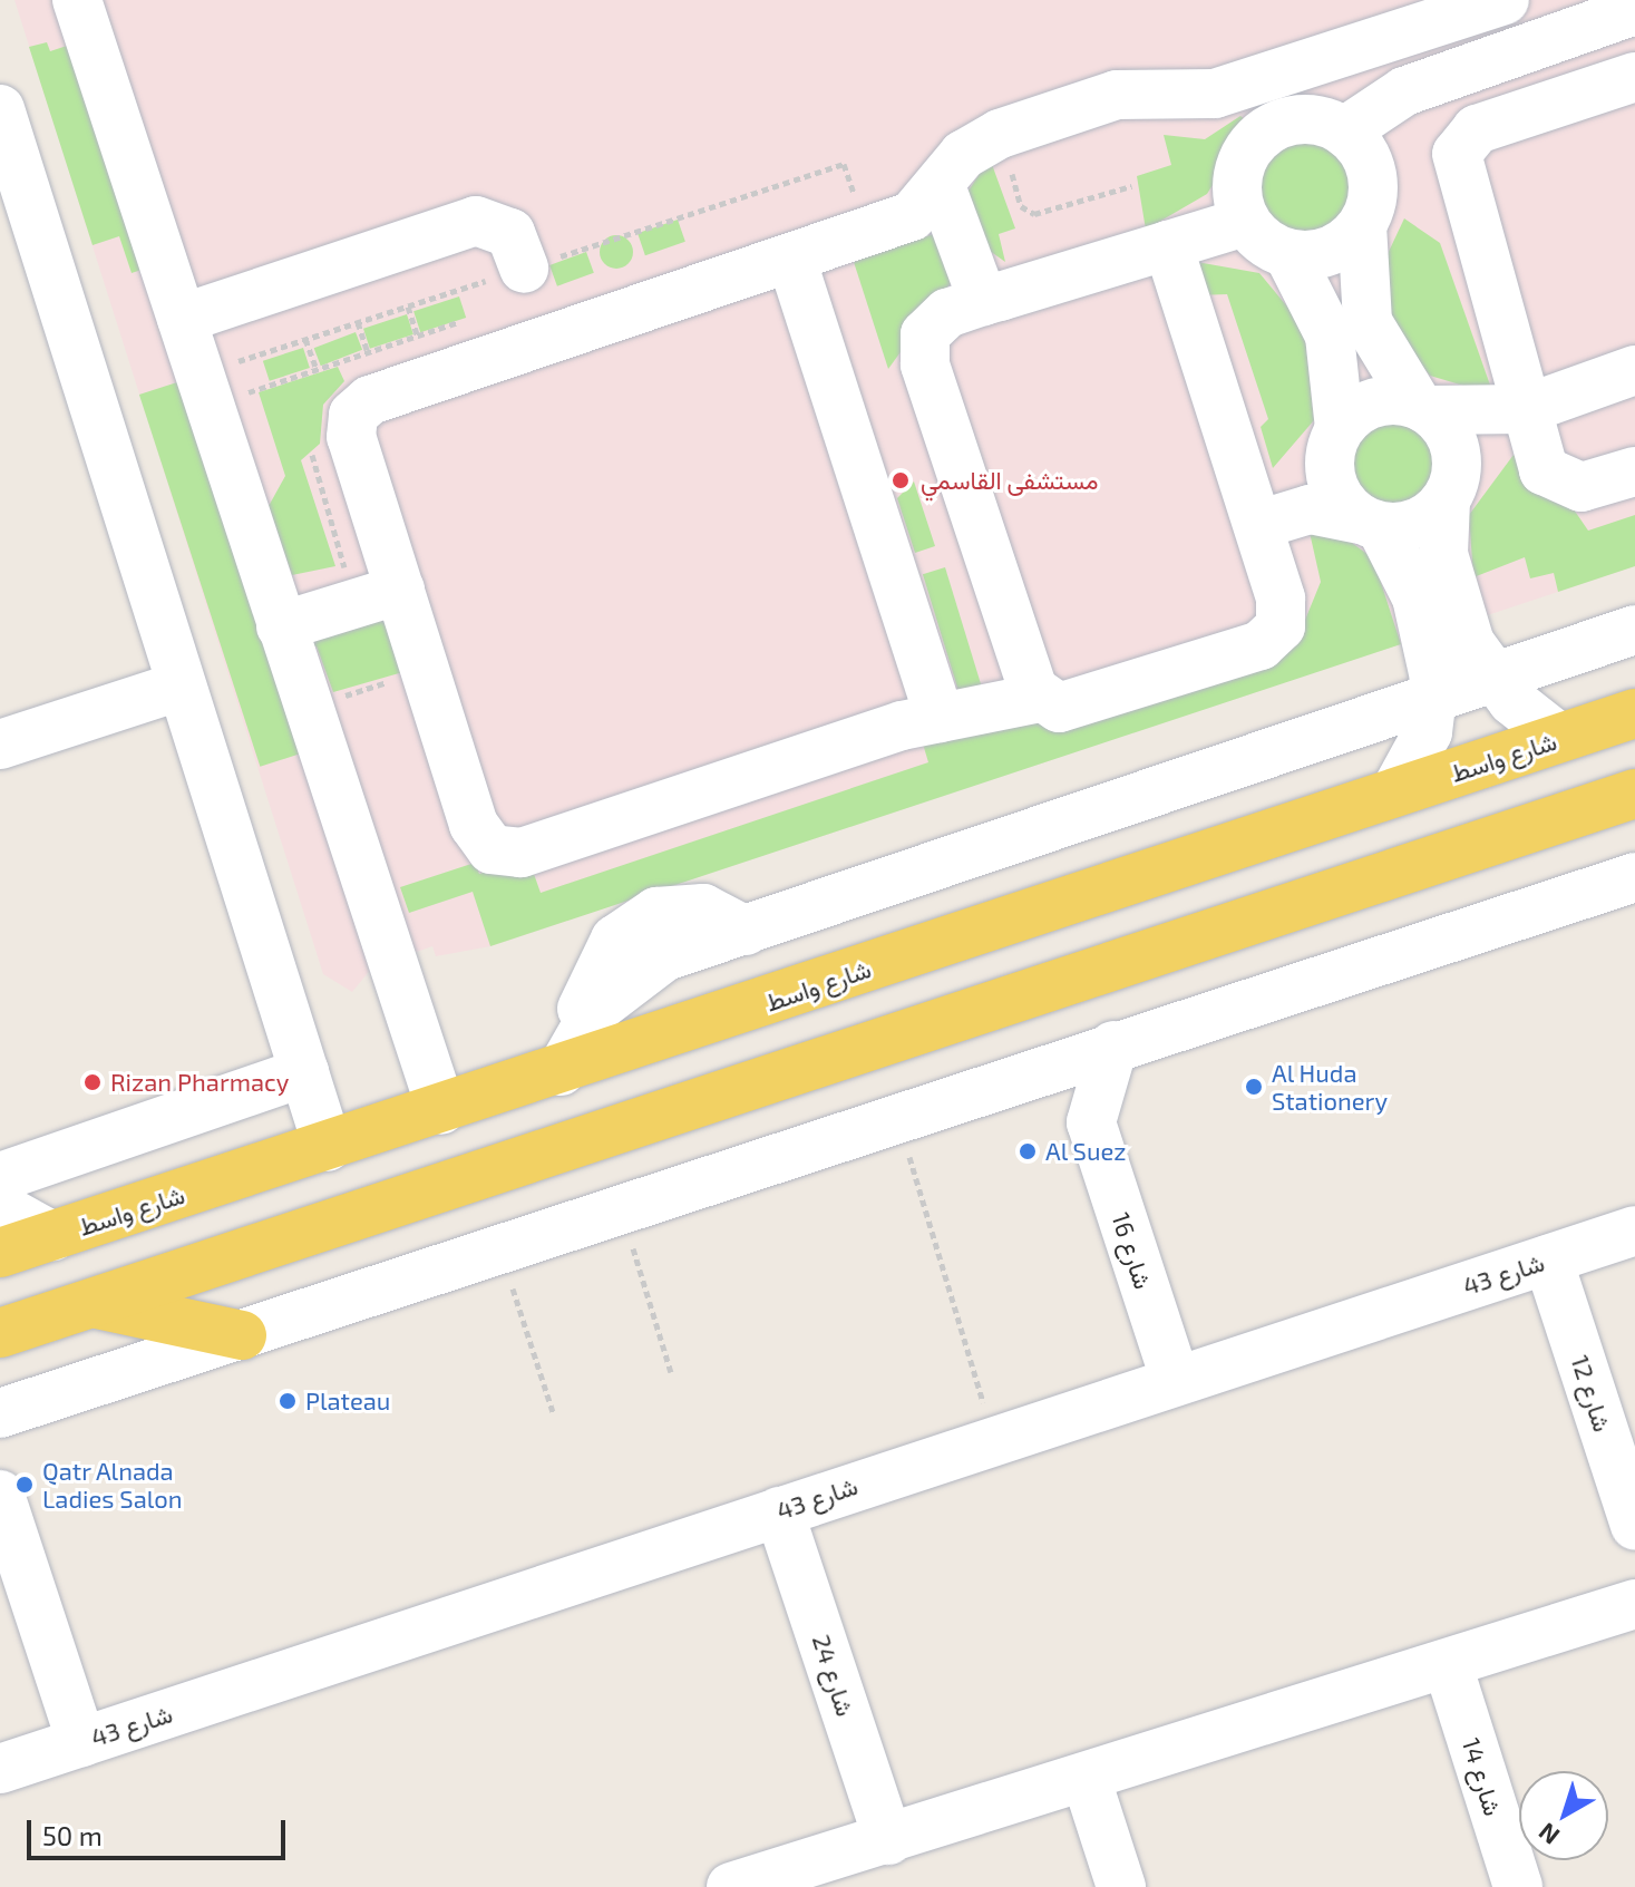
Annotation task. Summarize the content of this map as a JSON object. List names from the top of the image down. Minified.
{"streets":{"main road":["شارع واسط"],"street":["شارع 16","شارع 43","شارع 12","شارع 24","شارع 14"]},"crossings":[["شارع 16","شارع 43"],["شارع 43","شارع 12"],["شارع 43","شارع 24"]],"places":["مستشفى القاسمي","Rizan Pharmacy","Al Huda Stationery","Al Suez","Plateau","Qatr Alnada Ladies Salon"],"scale_bar":"50 m","north":"bottom left"}
